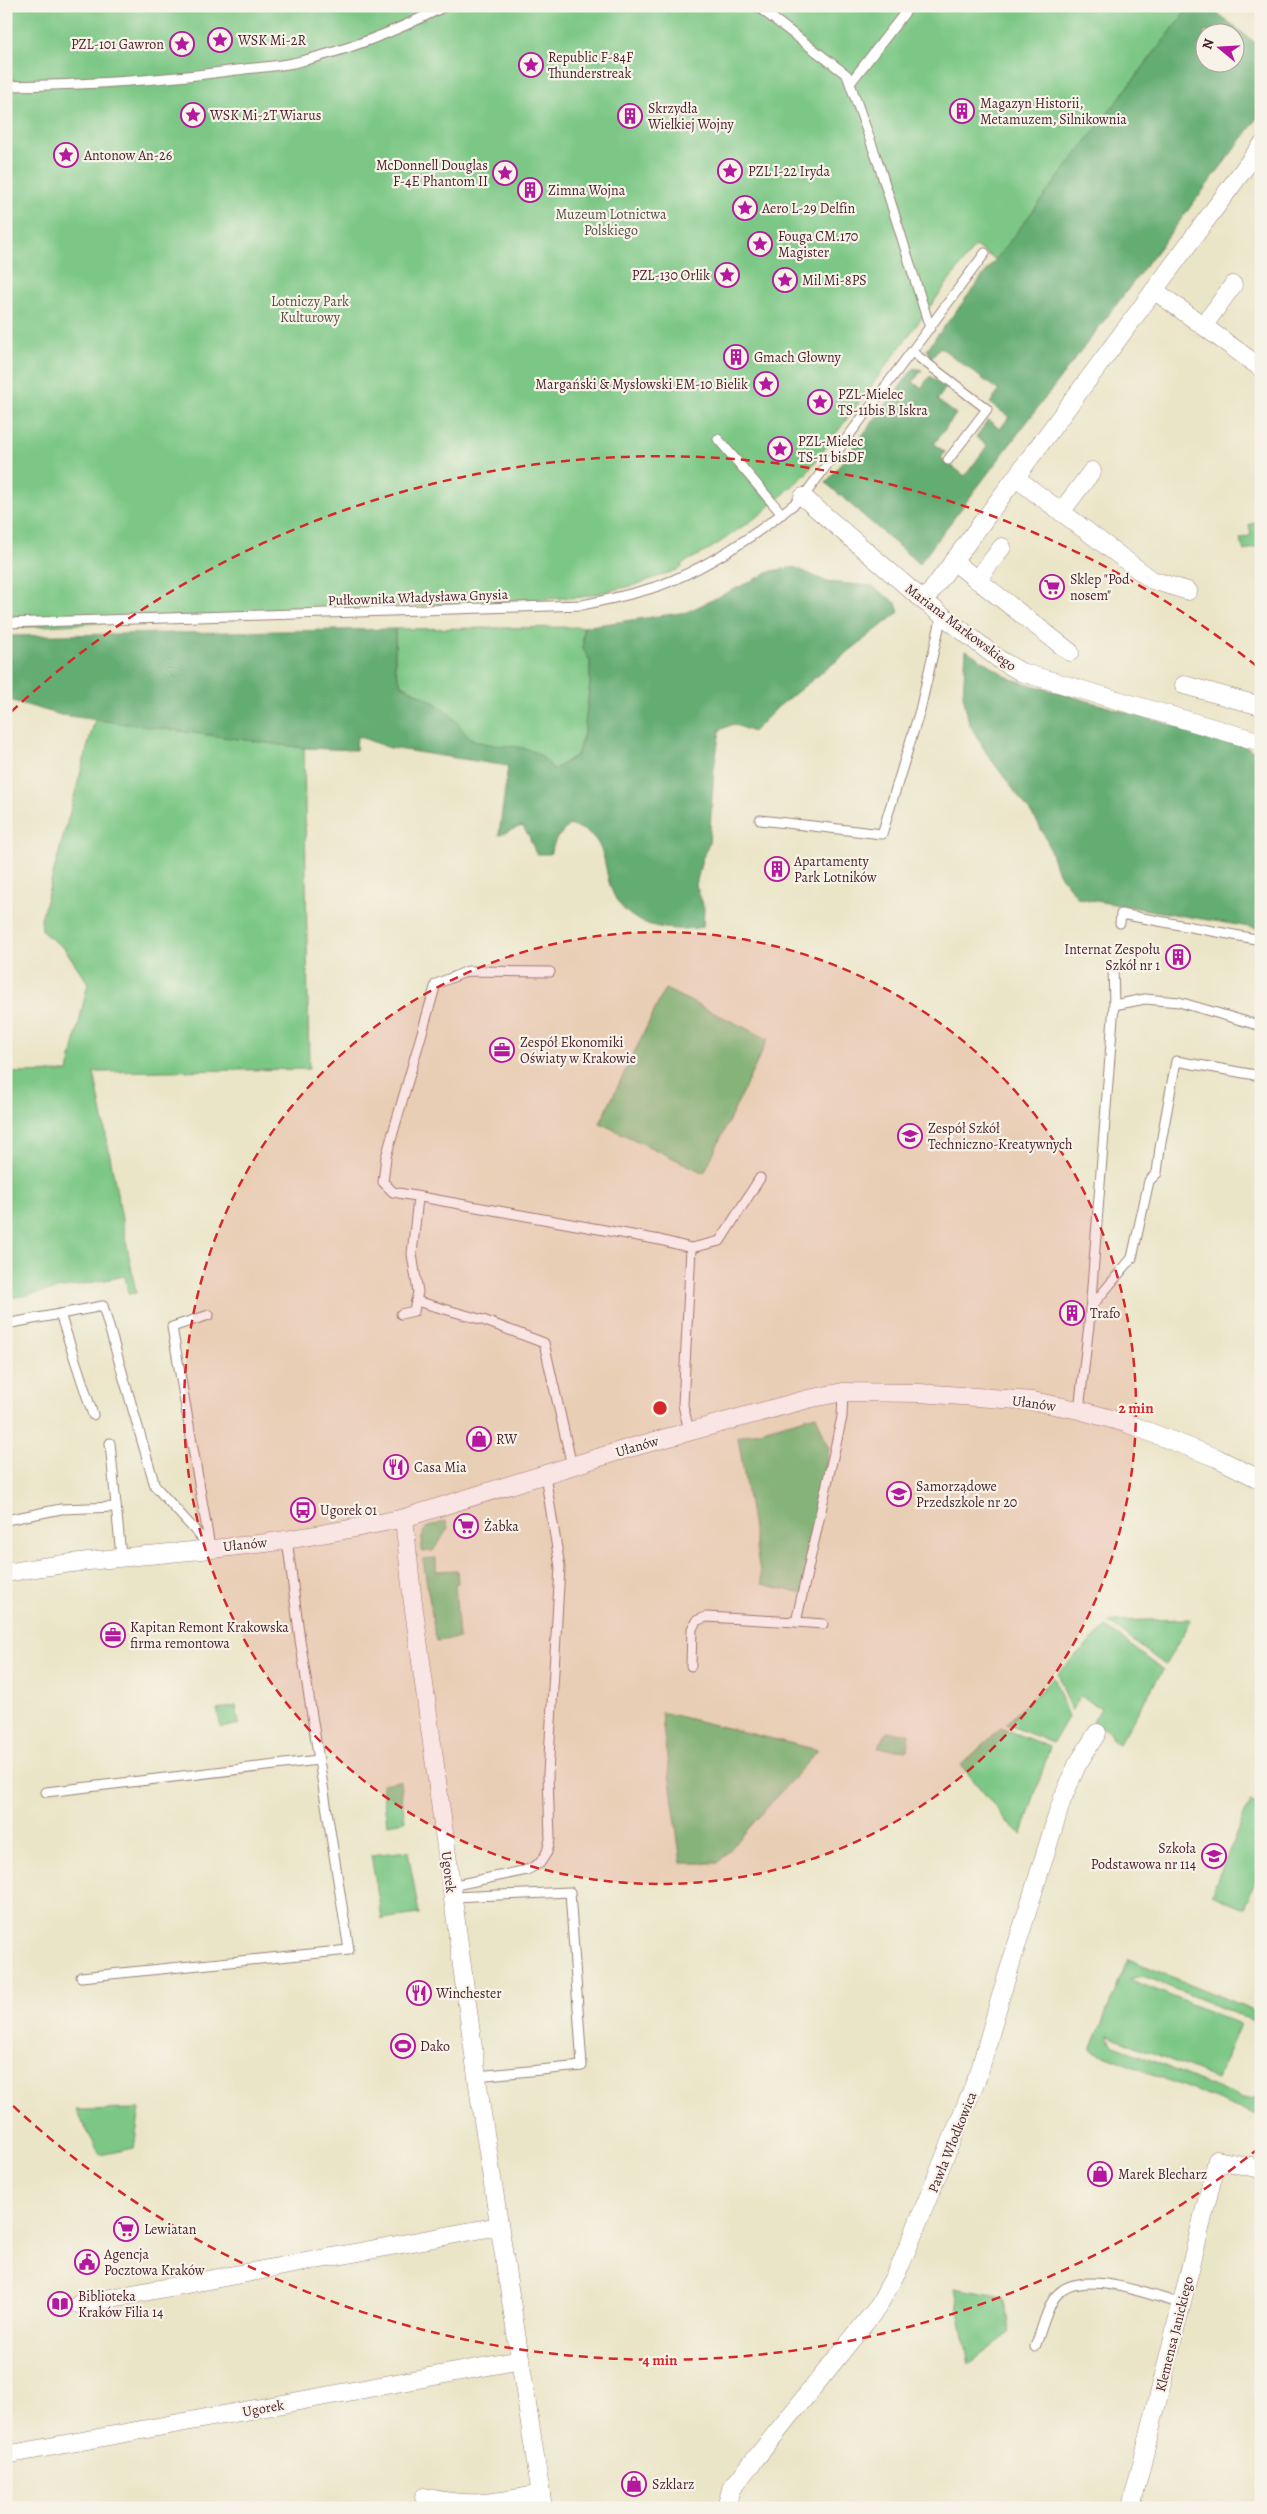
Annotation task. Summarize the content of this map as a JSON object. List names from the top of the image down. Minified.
{"streets":{"street":["Mariana Markowskiego","Ułanów","Ugorek","Pawła Włodkowica","Klemensa Janickiego"],"lane":["Pułkownika Władysława Gnysia"]},"crossings":[["Pułkownika Władysława Gnysia","Mariana Markowskiego"],["Ułanów","Ugorek"]],"parks":["Muzeum Lotnictwa Polskiego","Lotniczy Park Kulturowy"],"places":{"place":["WSK Mi-2R","PZL-101 Gawron","Republic F-84F Thunderstreak","WSK Mi-2T Wiarus","Antonow An-26","PZL I-22 Iryda","McDonnell Douglas F-4E Phantom II","Aero L-29 Delfín","Fouga CM.170 Magister","PZL-130 Orlik","Mil Mi-8PS","Margański & Mysłowski EM-10 Bielik","PZL-Mielec TS-11bis B Iskra","PZL-Mielec TS-11 bisDF"],"building":["Magazyn Historii, Metamuzem, Silnikownia","Skrzydła Wielkiej Wojny","Zimna Wojna","Gmach Głowny","Apartamenty Park Lotników","Internat Zespołu Szkół nr 1","Trafo"],"supermarket":["Sklep \"Pod nosem\"","Żabka","Lewiatan"],"office":["Zespół Ekonomiki Oświaty w Krakowie","Kapitan Remont Krakowska firma remontowa"],"school or university":["Zespół Szkół Techniczno-Kreatywnych","Samorządowe Przedszkole nr 20","Szkoła Podstawowa nr 114"],"shop":["RW","Marek Blecharz","Szklarz"],"restaurant":["Casa Mia","Winchester"],"bus stop":["Ugorek 01"],"sports":["Dako"],"public building":["Agencja Pocztowa Kraków"],"library":["Biblioteka Kraków Filia 14"]},"north":"left","rings":["2 min","4 min"]}
